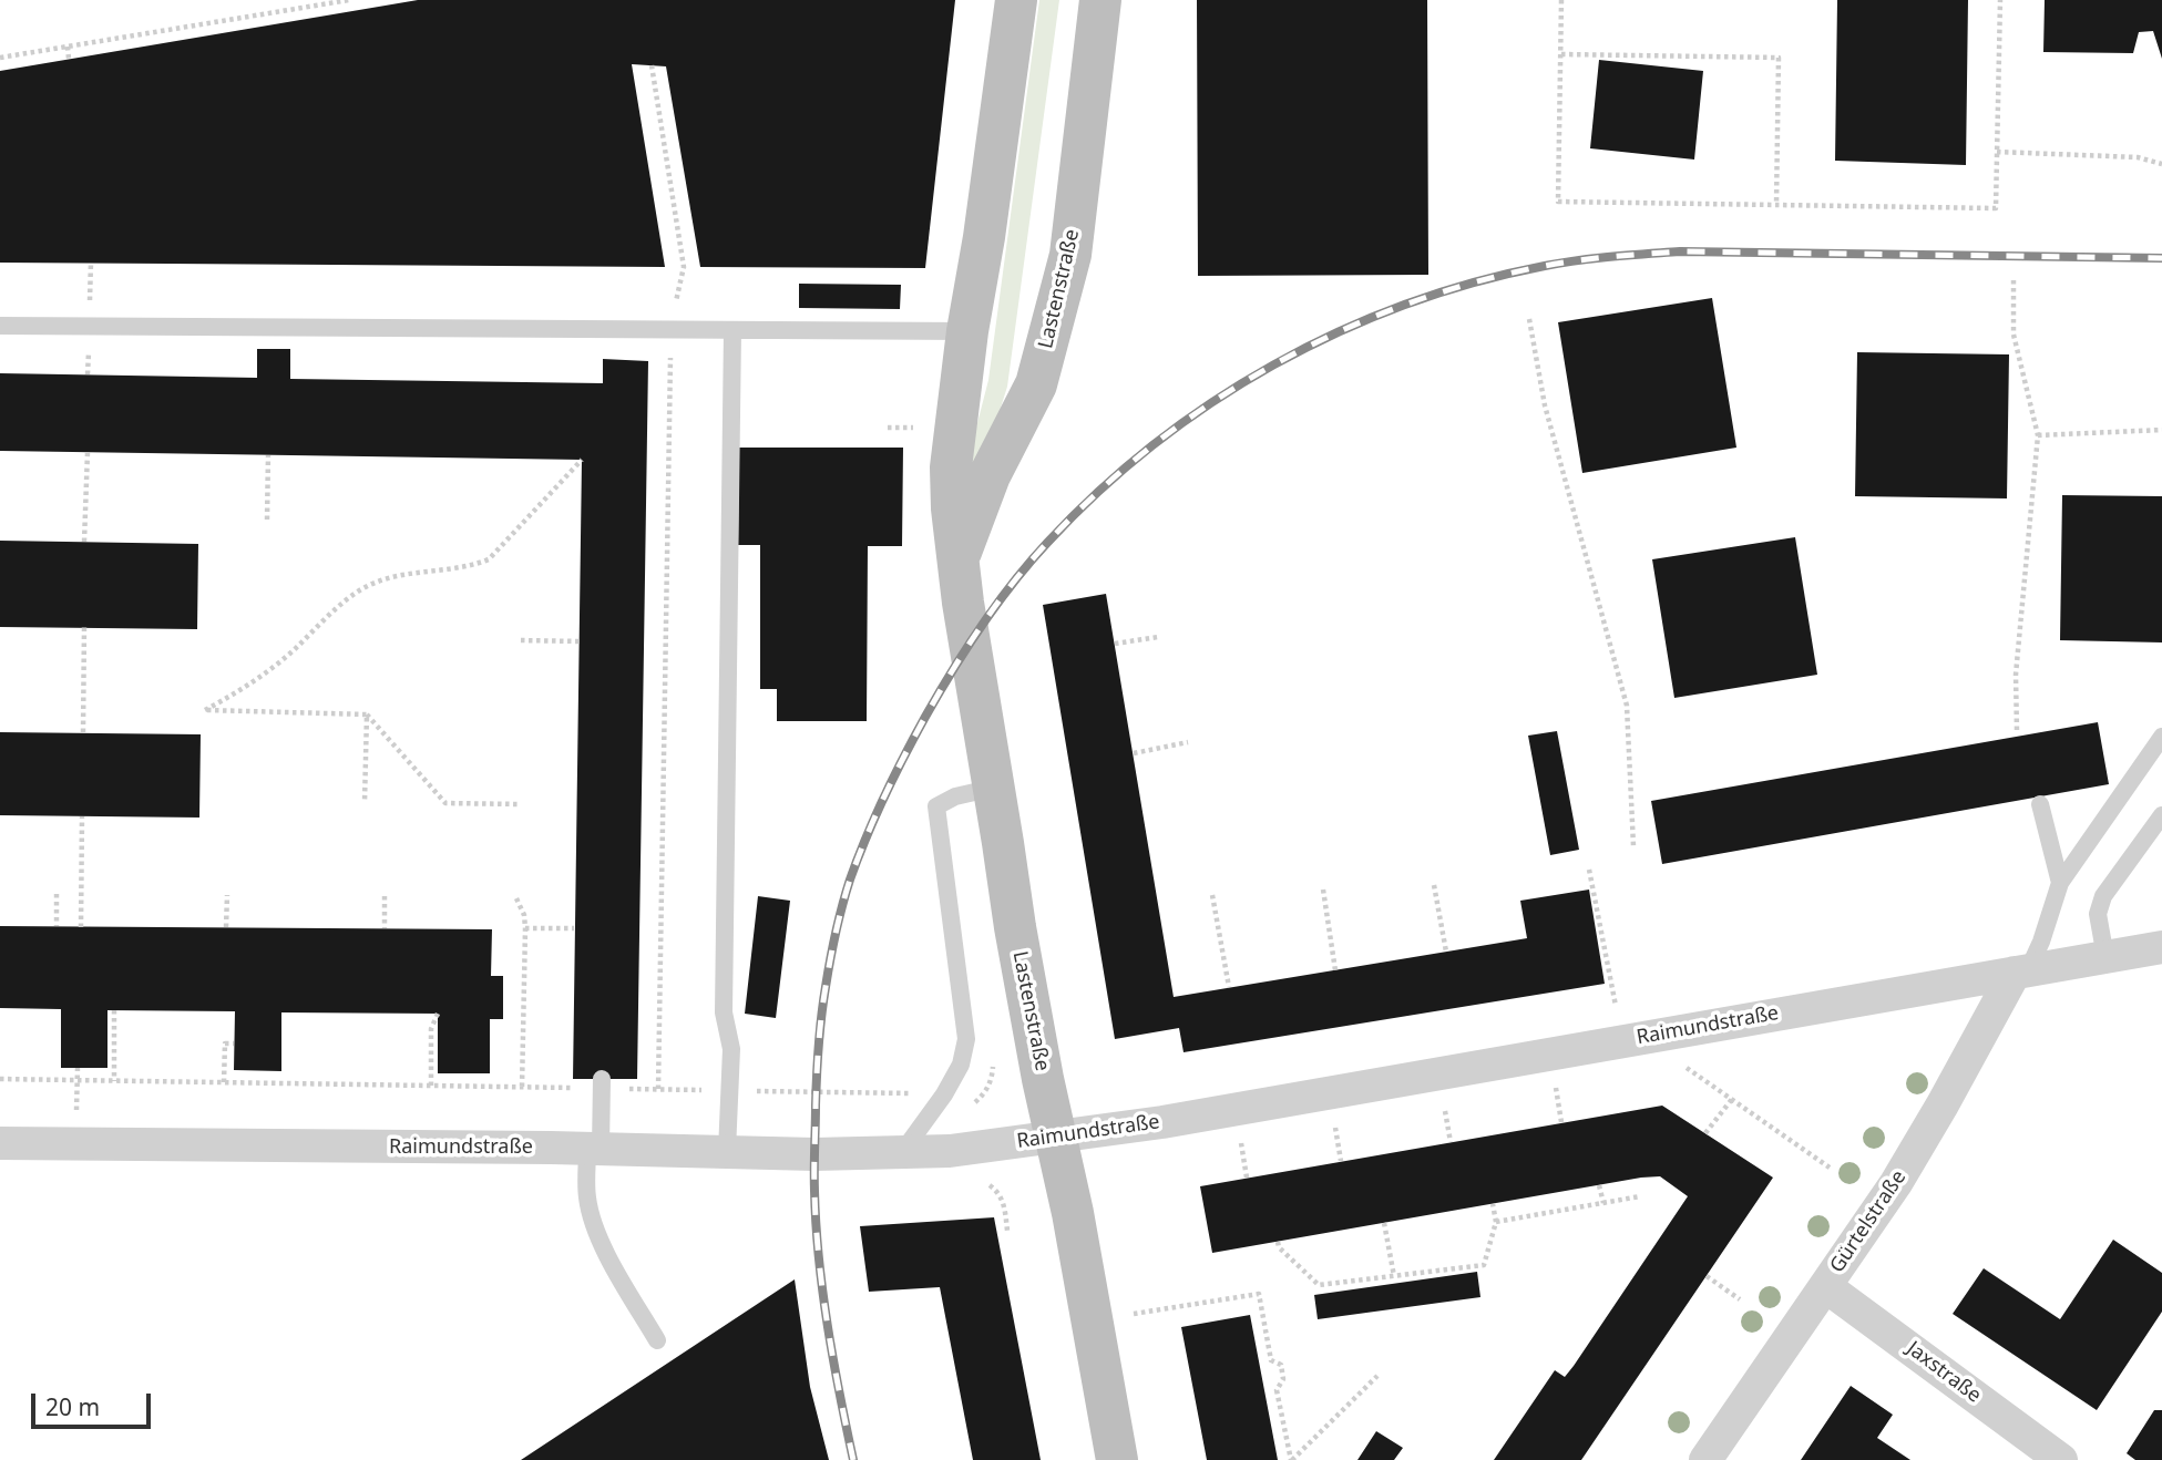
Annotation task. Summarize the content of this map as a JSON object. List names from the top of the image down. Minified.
{"streets":{"main road":["Lastenstraße"],"street":["Raimundstraße","Gürtelstraße","Jaxstraße"]},"crossings":[["Lastenstraße","Raimundstraße"],["Raimundstraße","Gürtelstraße"],["Gürtelstraße","Jaxstraße"]],"scale_bar":"20 m"}
